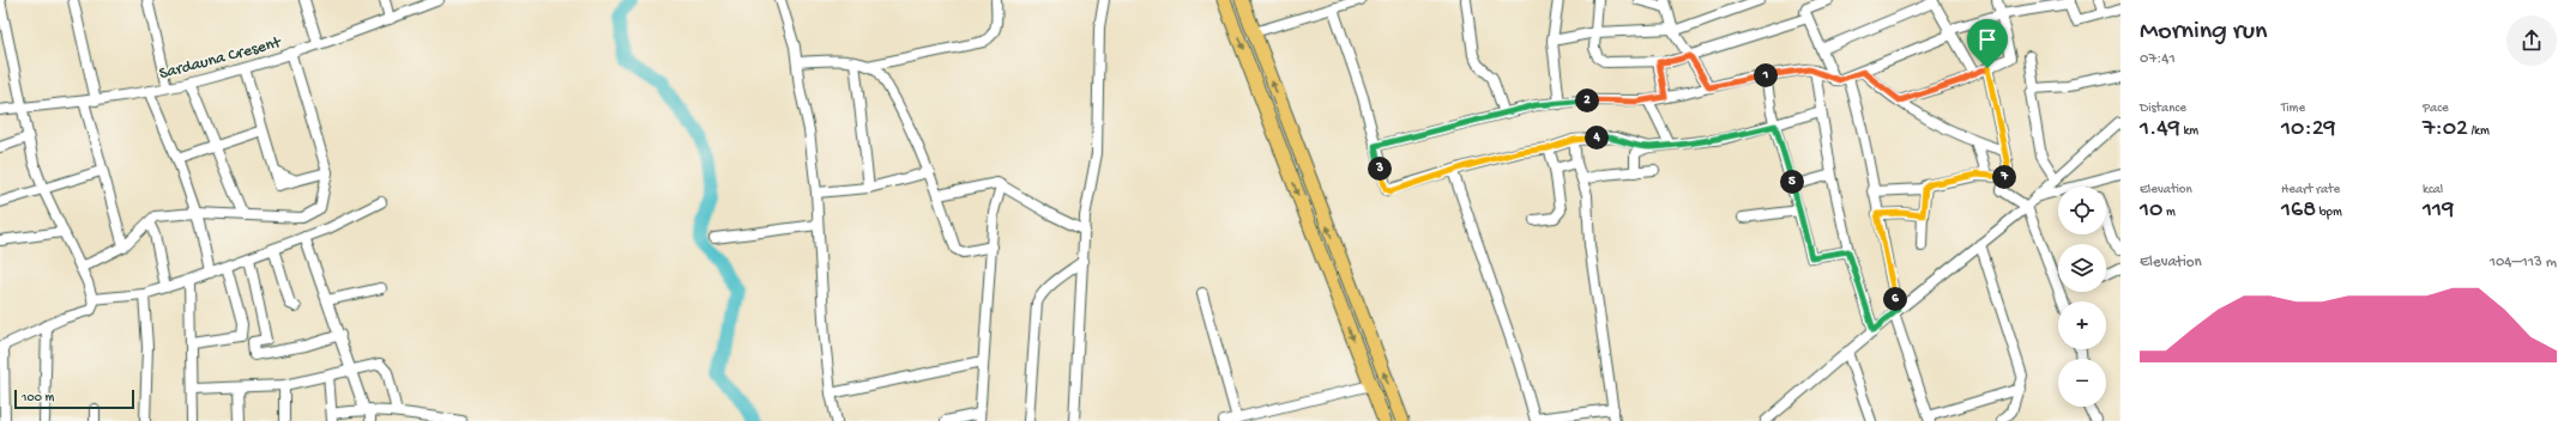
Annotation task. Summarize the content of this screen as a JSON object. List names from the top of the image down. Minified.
{"streets":{"street":["Sardauna Cresent"]},"scale_bar":"100 m","page":{"heading":["Morning run","07:41"],"pins":["1","2","4","3","7","5","6"],"stats":[["Distance","1.49 km"],["Time","10:29"],["Pace","7:02 /km"],["Elevation","10 m"],["Heart rate","168 bpm"],["kcal","119"]],"map_buttons":["+","−"],"chart":["Elevation","104–113 m"],"scale":"100 m"}}
